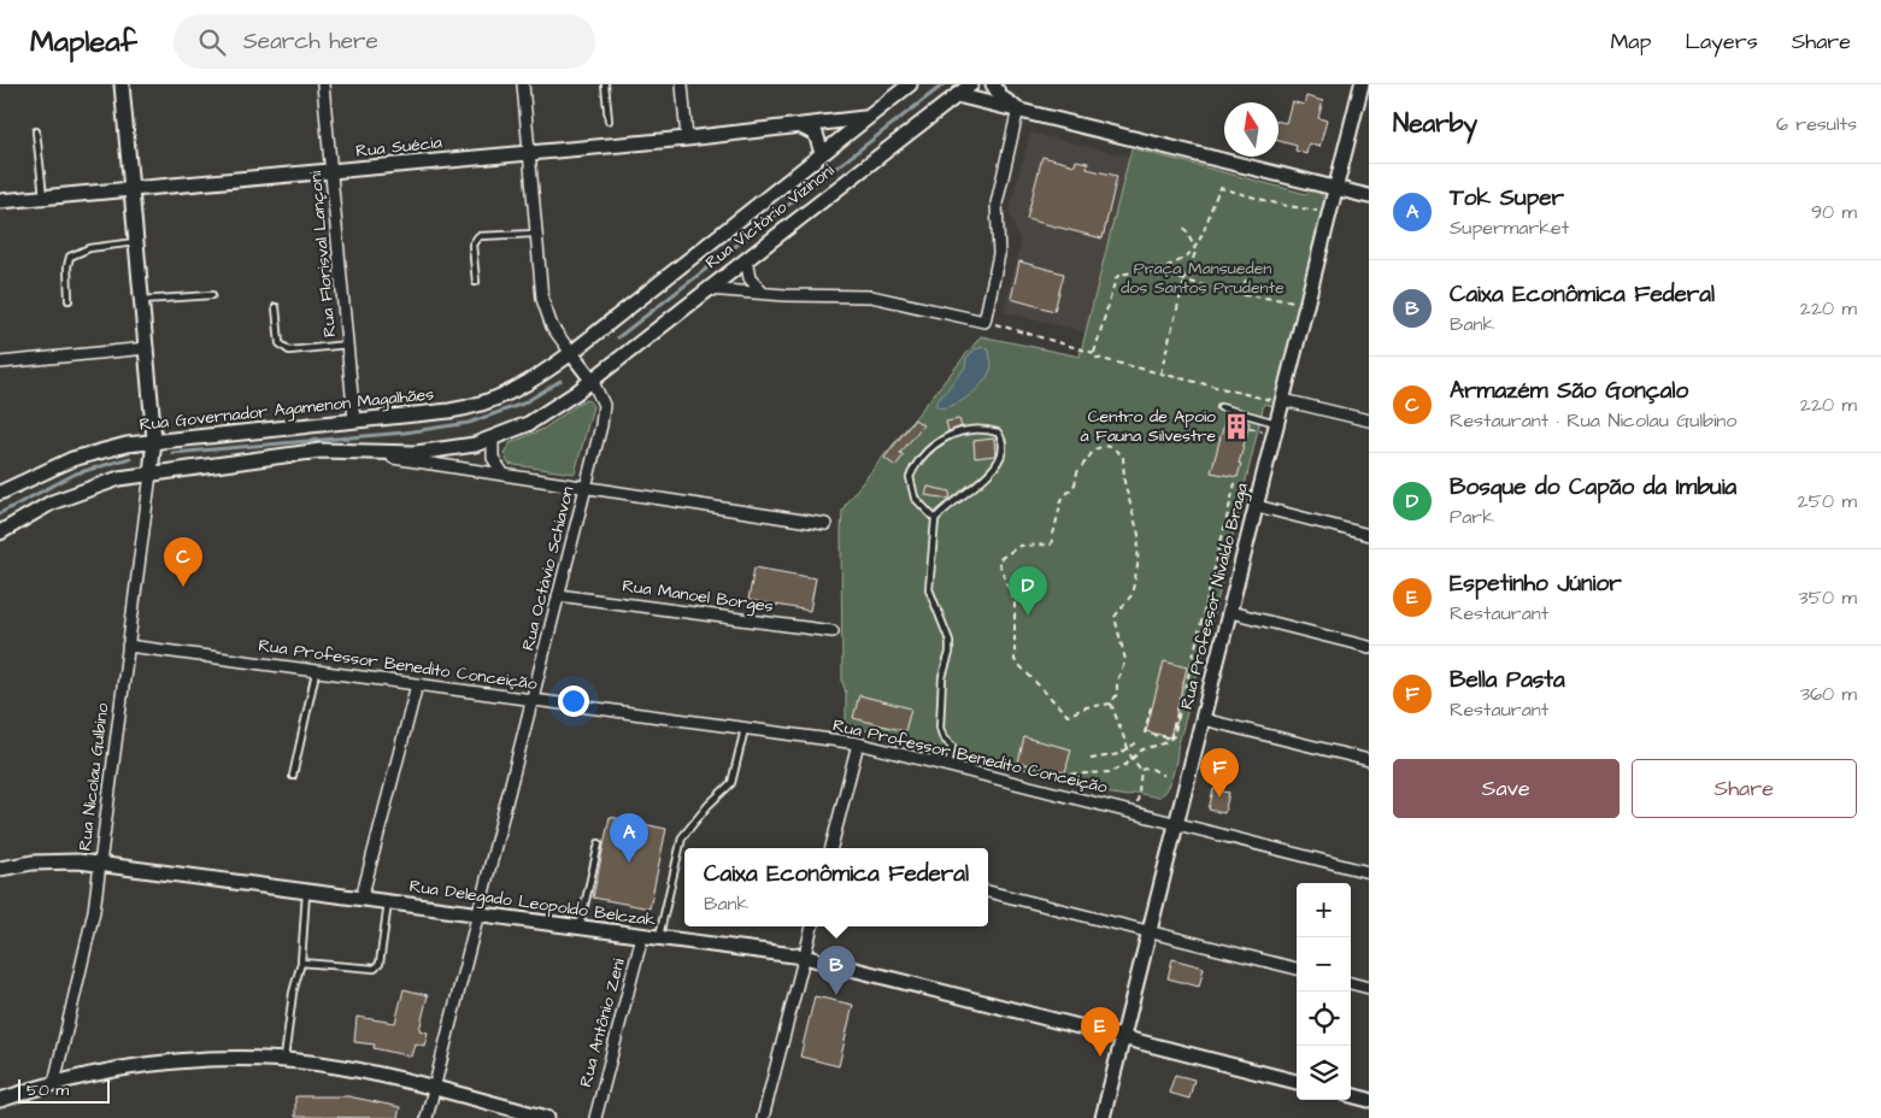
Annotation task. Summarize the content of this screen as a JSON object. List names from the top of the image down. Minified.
{"streets":{"street":["Rua Suécia","Rua Victório Vizinoni","Rua Florisval Lançoni","Rua Governador Agamenon Magalhães","Rua Octávio Schiavon","Rua Manoel Borges","Rua Professor Nivaldo Braga","Rua Professor Benedito Conceição","Rua Nicolau Gulbino","Rua Delegado Leopoldo Belczak","Rua Antônio Zeni"]},"crossings":[["Rua Suécia","Rua Victório Vizinoni"],["Rua Suécia","Rua Florisval Lançoni"],["Rua Victório Vizinoni","Rua Governador Agamenon Magalhães"],["Rua Victório Vizinoni","Rua Octávio Schiavon"],["Rua Florisval Lançoni","Rua Governador Agamenon Magalhães"],["Rua Octávio Schiavon","Rua Manoel Borges"],["Rua Octávio Schiavon","Rua Professor Benedito Conceição"],["Rua Octávio Schiavon","Rua Delegado Leopoldo Belczak"],["Rua Professor Nivaldo Braga","Rua Professor Benedito Conceição"],["Rua Professor Nivaldo Braga","Rua Delegado Leopoldo Belczak"],["Rua Professor Benedito Conceição","Rua Nicolau Gulbino"],["Rua Nicolau Gulbino","Rua Delegado Leopoldo Belczak"],["Rua Delegado Leopoldo Belczak","Rua Antônio Zeni"]],"parks":["Praça Mansueden dos Santos Prudente"],"places":{"building":["Centro de Apoio à Fauna Silvestre"]},"scale_bar":"50 m","north":"top","page":{"header":"Mapleaf","search":"Search here","nav":["Map","Layers","Share"],"heading":["Nearby","6 results"],"list":[{"mark":"A","name":"Tok Super","note":"Supermarket","value":"90 m"},{"mark":"B","name":"Caixa Econômica Federal","note":"Bank","value":"220 m"},{"mark":"C","name":"Armazém São Gonçalo","note":"Restaurant · Rua Nicolau Gulbino","value":"220 m"},{"mark":"D","name":"Bosque do Capão da Imbuia","note":"Park","value":"250 m"},{"mark":"E","name":"Espetinho Júnior","note":"Restaurant","value":"350 m"},{"mark":"F","name":"Bella Pasta","note":"Restaurant","value":"360 m"}],"pins":["C","D","F","A","B","E"],"buttons":["Save","Share"],"popup":["Caixa Econômica Federal","Bank"],"map_buttons":["+","−"],"scale":"50 m"}}
